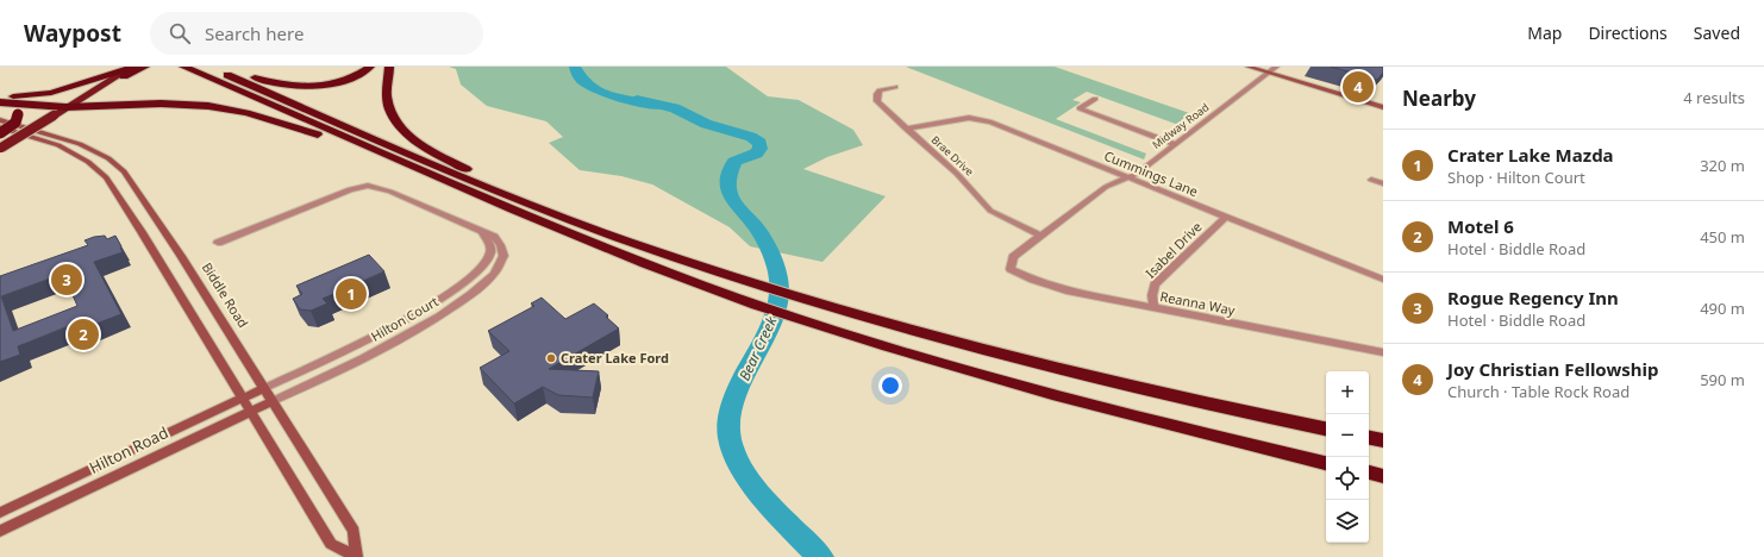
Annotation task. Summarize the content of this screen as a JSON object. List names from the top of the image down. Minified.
{"streets":{"main road":["Biddle Road","Hilton Road"],"street":["Midway Road","Brae Drive","Cummings Lane","Isabel Drive","Reanna Way","Hilton Court"]},"crossings":[["Midway Road","Brae Drive"],["Midway Road","Cummings Lane"],["Midway Road","Reanna Way"],["Brae Drive","Cummings Lane"],["Cummings Lane","Isabel Drive"],["Isabel Drive","Reanna Way"],["Biddle Road","Hilton Court"],["Biddle Road","Hilton Road"],["Hilton Court","Hilton Road"]],"water":["Bear Creek"],"places":["Crater Lake Ford"],"page":{"header":"Waypost","search":"Search here","nav":["Map","Directions","Saved"],"heading":["Nearby","4 results"],"pins":["4","3","1","2"],"list":[{"mark":"1","name":"Crater Lake Mazda","note":"Shop · Hilton Court","value":"320 m"},{"mark":"2","name":"Motel 6","note":"Hotel · Biddle Road","value":"450 m"},{"mark":"3","name":"Rogue Regency Inn","note":"Hotel · Biddle Road","value":"490 m"},{"mark":"4","name":"Joy Christian Fellowship","note":"Church · Table Rock Road","value":"590 m"}],"map_buttons":["+","−"]}}
